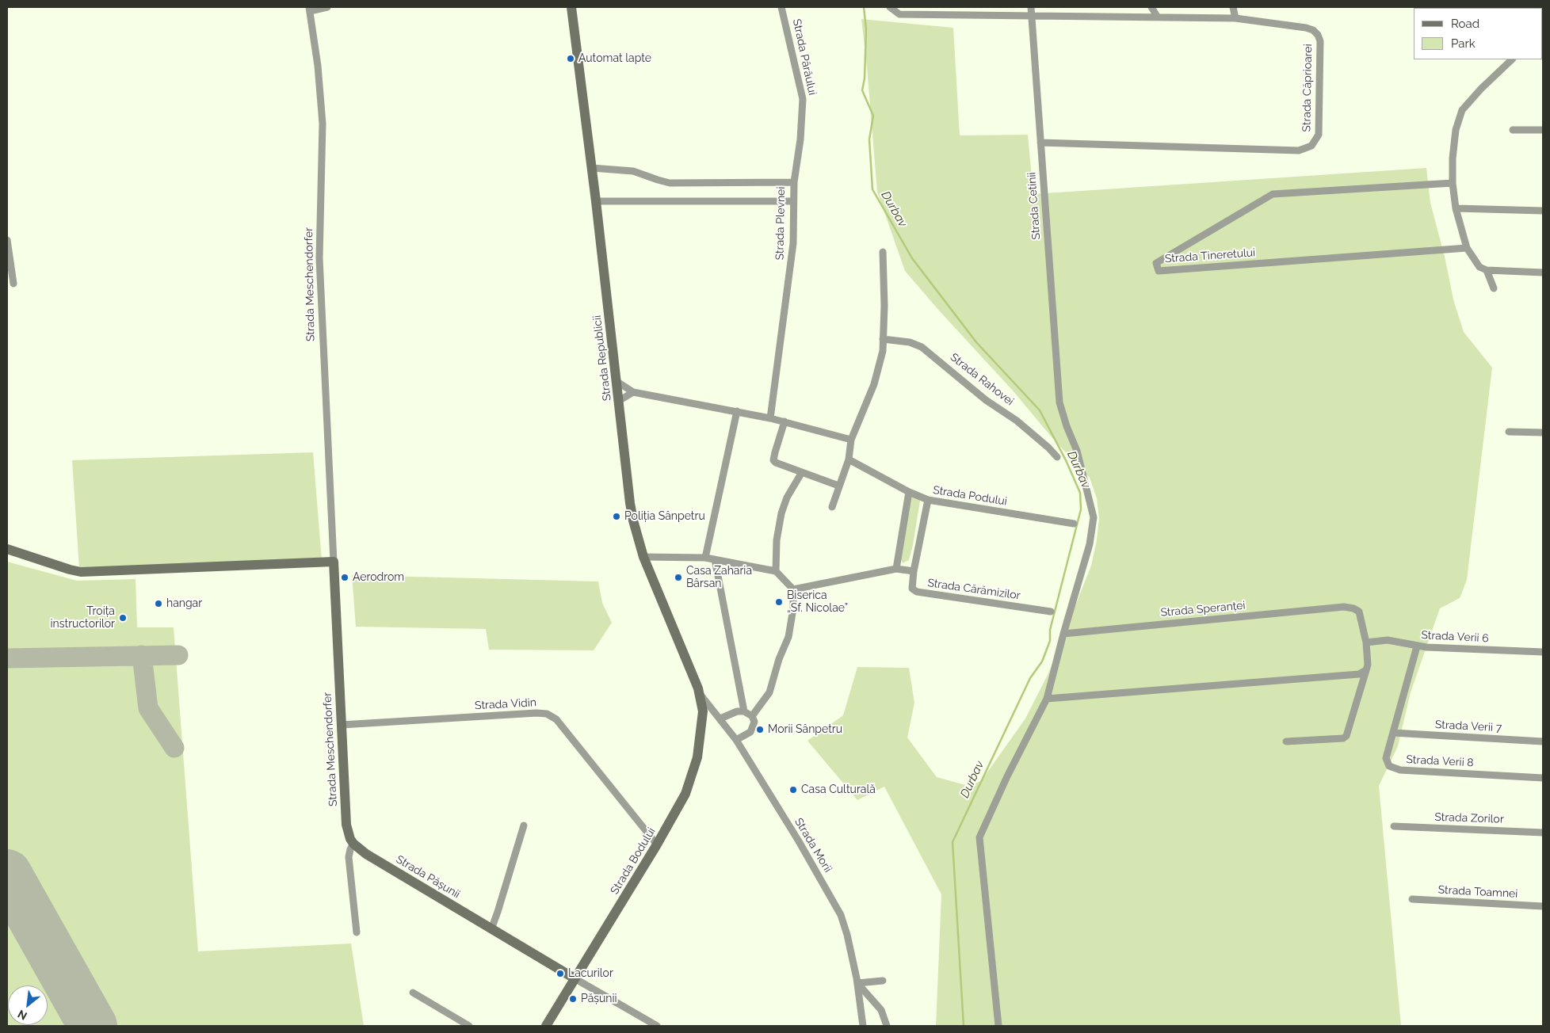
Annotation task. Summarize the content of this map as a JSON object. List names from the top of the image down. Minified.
{"streets":{"main road":["Strada Meschendorfer","Strada Republicii","Strada Bodului","Strada Pășunii"],"street":["Strada Pârâului","Strada Căprioarei","Strada Cetinii","Strada Plevnei","Strada Tineretului","Strada Rahovei","Strada Podului","Strada Cărămizilor","Strada Speranței","Strada Verii 6","Strada Vidin","Strada Verii 7","Strada Verii 8","Strada Zorilor","Strada Morii","Strada Toamnei"]},"crossings":[["Strada Pârâului","Strada Plevnei"],["Strada Căprioarei","Strada Cetinii"],["Strada Cetinii","Strada Speranței"],["Strada Plevnei","Strada Republicii"],["Strada Meschendorfer","Strada Vidin"],["Strada Meschendorfer","Strada Pășunii"],["Strada Republicii","Strada Morii"],["Strada Republicii","Strada Bodului"],["Strada Speranței","Strada Verii 6"],["Strada Verii 6","Strada Verii 8"],["Strada Vidin","Strada Bodului"],["Strada Verii 7","Strada Verii 8"],["Strada Morii","Strada Bodului"],["Strada Bodului","Strada Pășunii"]],"water":["Durbav"],"places":["Automat lapte","Poliția Sânpetru","Aerodrom","Casa Zaharia Bârsan","Biserica „Sf. Nicolae”","hangar","Troița instructorilor","Morii Sânpetru","Casa Culturală","Lacurilor","Pășunii"],"legend":["Road","Park"],"north":"bottom left"}
